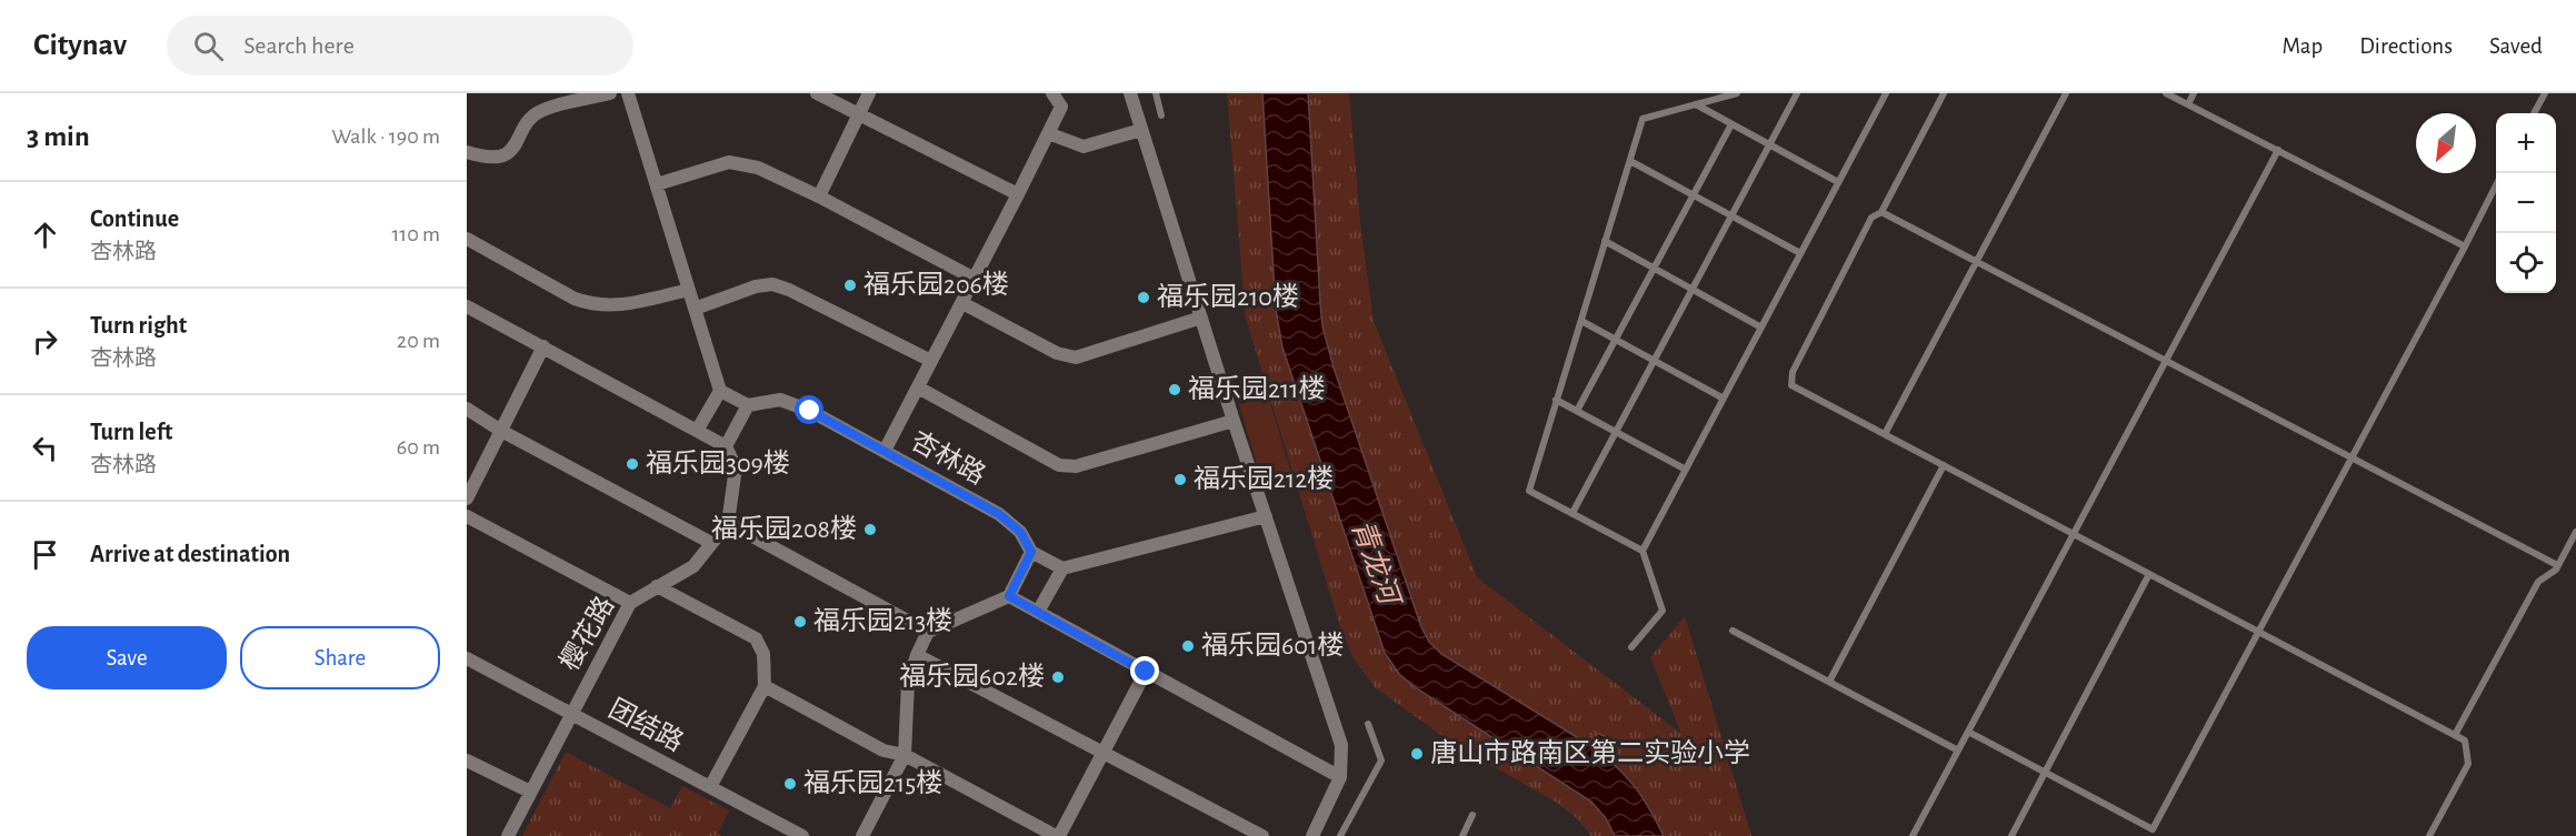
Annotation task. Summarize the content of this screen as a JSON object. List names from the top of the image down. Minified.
{"streets":{"street":["杏林路","樱花路","团结路"]},"crossings":[["樱花路","团结路"]],"water":["青龙河"],"places":["福乐园206楼","福乐园210楼","福乐园211楼","福乐园309楼","福乐园212楼","福乐园208楼","福乐园213楼","福乐园601楼","福乐园602楼","唐山市路南区第二实验小学","福乐园215楼"],"north":"bottom left","page":{"header":"Citynav","search":"Search here","nav":["Map","Directions","Saved"],"heading":["3 min","Walk · 190 m"],"map_buttons":["+","−"],"list":[["Continue","杏林路","110 m"],["Turn right","杏林路","20 m"],["Turn left","杏林路","60 m"],"Arrive at destination"],"buttons":["Save","Share"]}}
